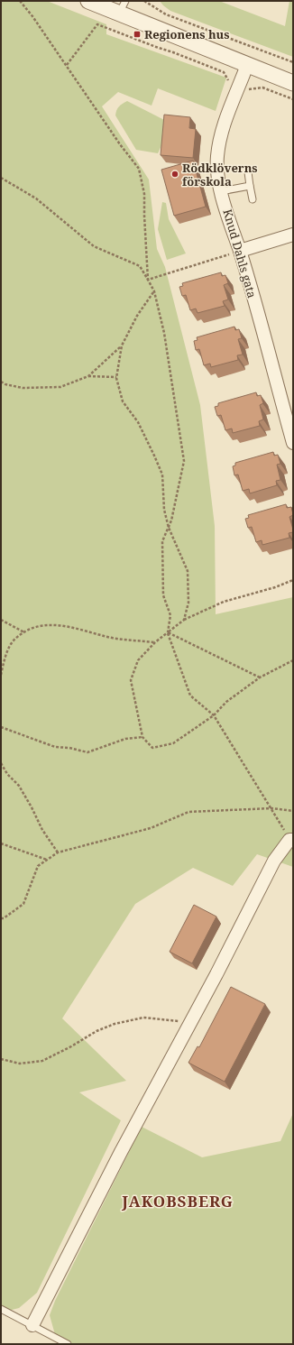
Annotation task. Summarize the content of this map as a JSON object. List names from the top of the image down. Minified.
{"streets":{"street":["Knud Dahls gata"]},"districts":["JAKOBSBERG"],"places":{"transit":["Regionens hus"],"other":["Rödklöverns förskola"]}}
